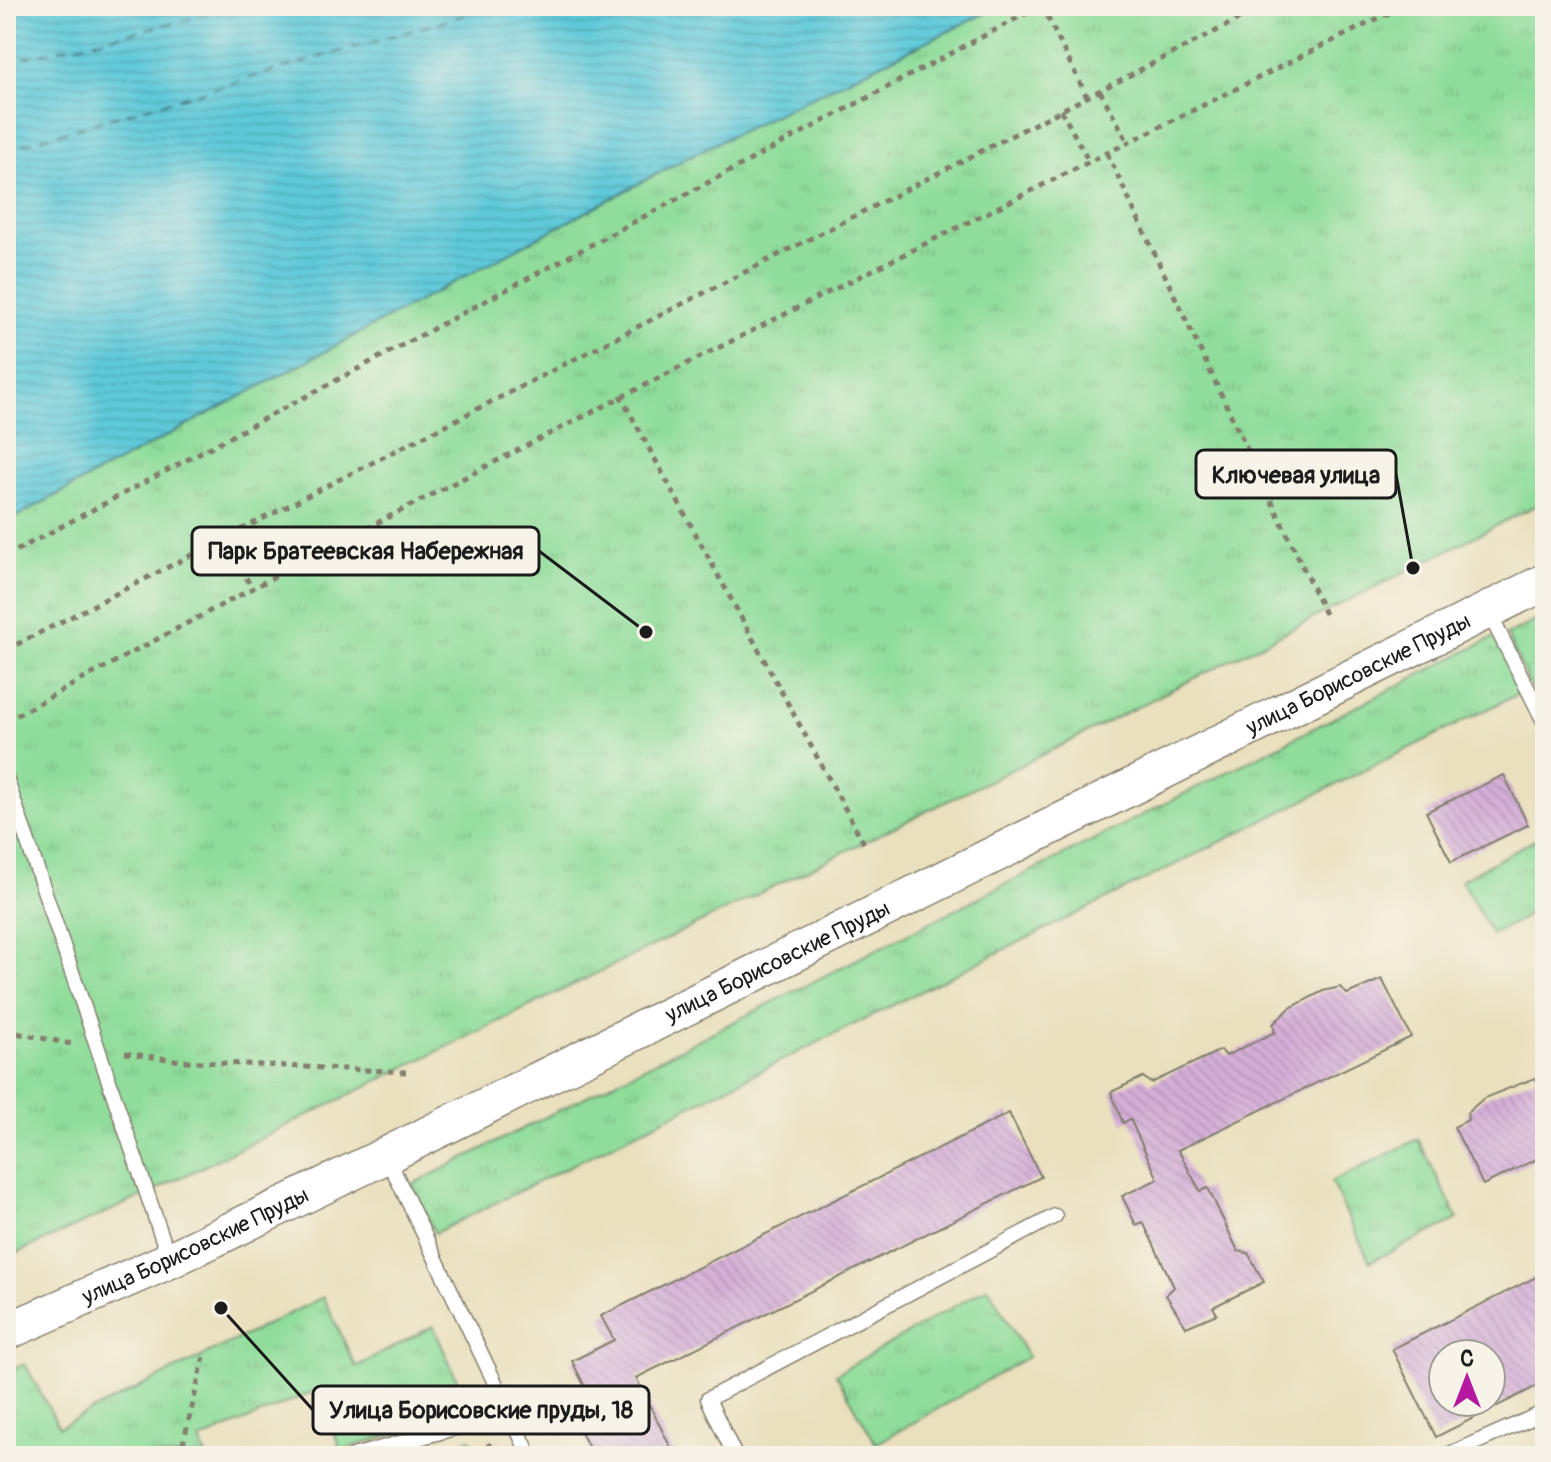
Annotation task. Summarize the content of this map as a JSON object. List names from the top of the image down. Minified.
{"streets":{"street":["улица Борисовские Пруды"]},"places":["Ключевая улица","Парк Братеевская Набережная","Улица Борисовские пруды, 18"],"north":"top"}
